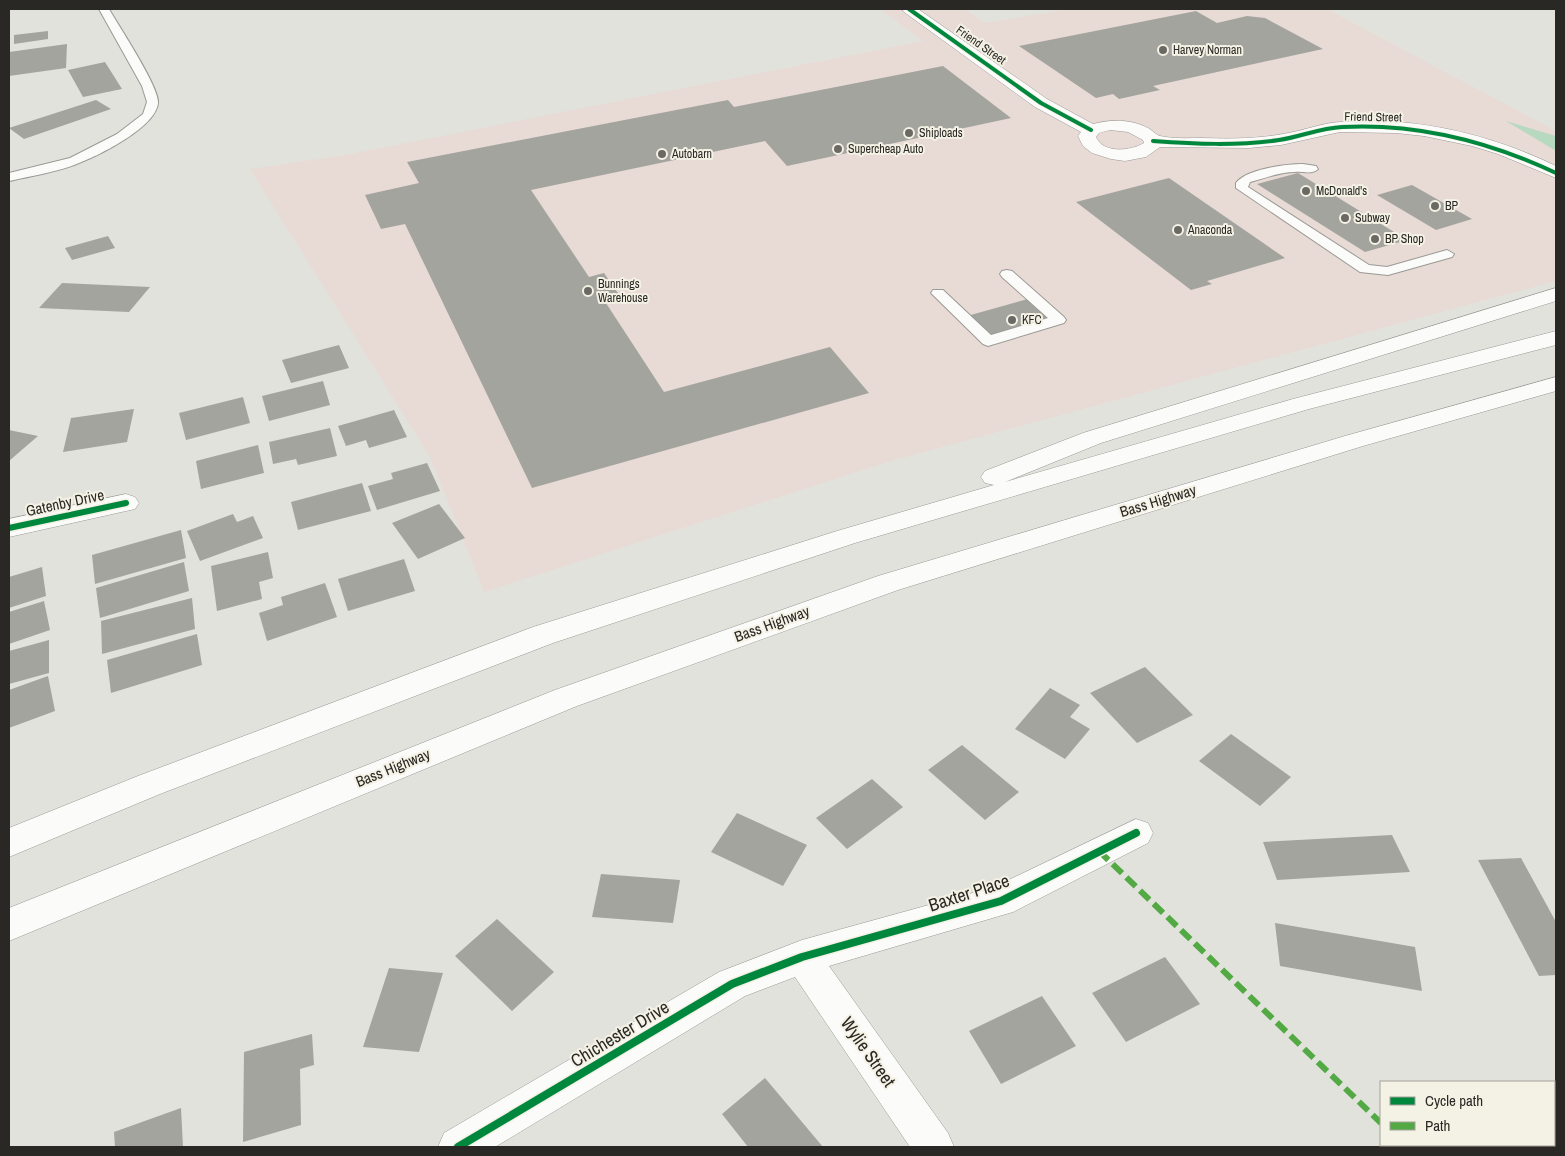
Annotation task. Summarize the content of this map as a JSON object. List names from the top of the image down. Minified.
{"streets":{"main road":["Friend Street","Bass Highway","Gatenby Drive","Baxter Place","Chichester Drive","Wylie Street"]},"crossings":[["Baxter Place","Chichester Drive"],["Baxter Place","Wylie Street"],["Chichester Drive","Wylie Street"]],"places":["Harvey Norman","Shiploads","Supercheap Auto","Autobarn","McDonald's","BP","Subway","Anaconda","BP Shop","Bunnings Warehouse","KFC"],"legend":["Cycle path","Path"]}
